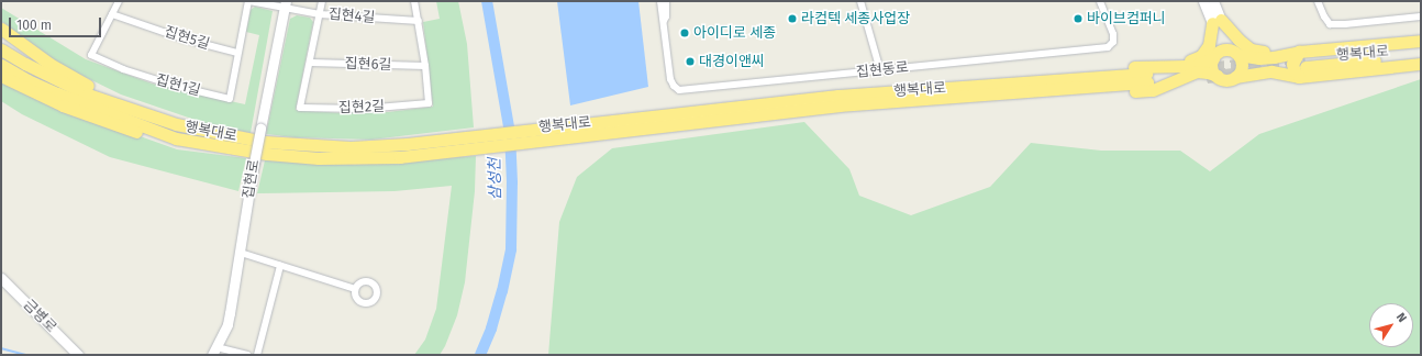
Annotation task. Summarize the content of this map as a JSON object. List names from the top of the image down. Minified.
{"streets":{"highway":["행복대로"],"street":["집현4길","집현5길","집현6길","집현동로","집현1길","집현2길","집현로","금병로"]},"crossings":[["집현4길","집현1길"],["집현4길","집현2길"],["집현4길","집현로"],["집현5길","집현1길"],["집현6길","집현2길"]],"water":["삼성천"],"places":["라컴텍 세종사업장","바이브컴퍼니","아이디로 세종","대경이앤씨"],"scale_bar":"100 m","north":"top right"}
